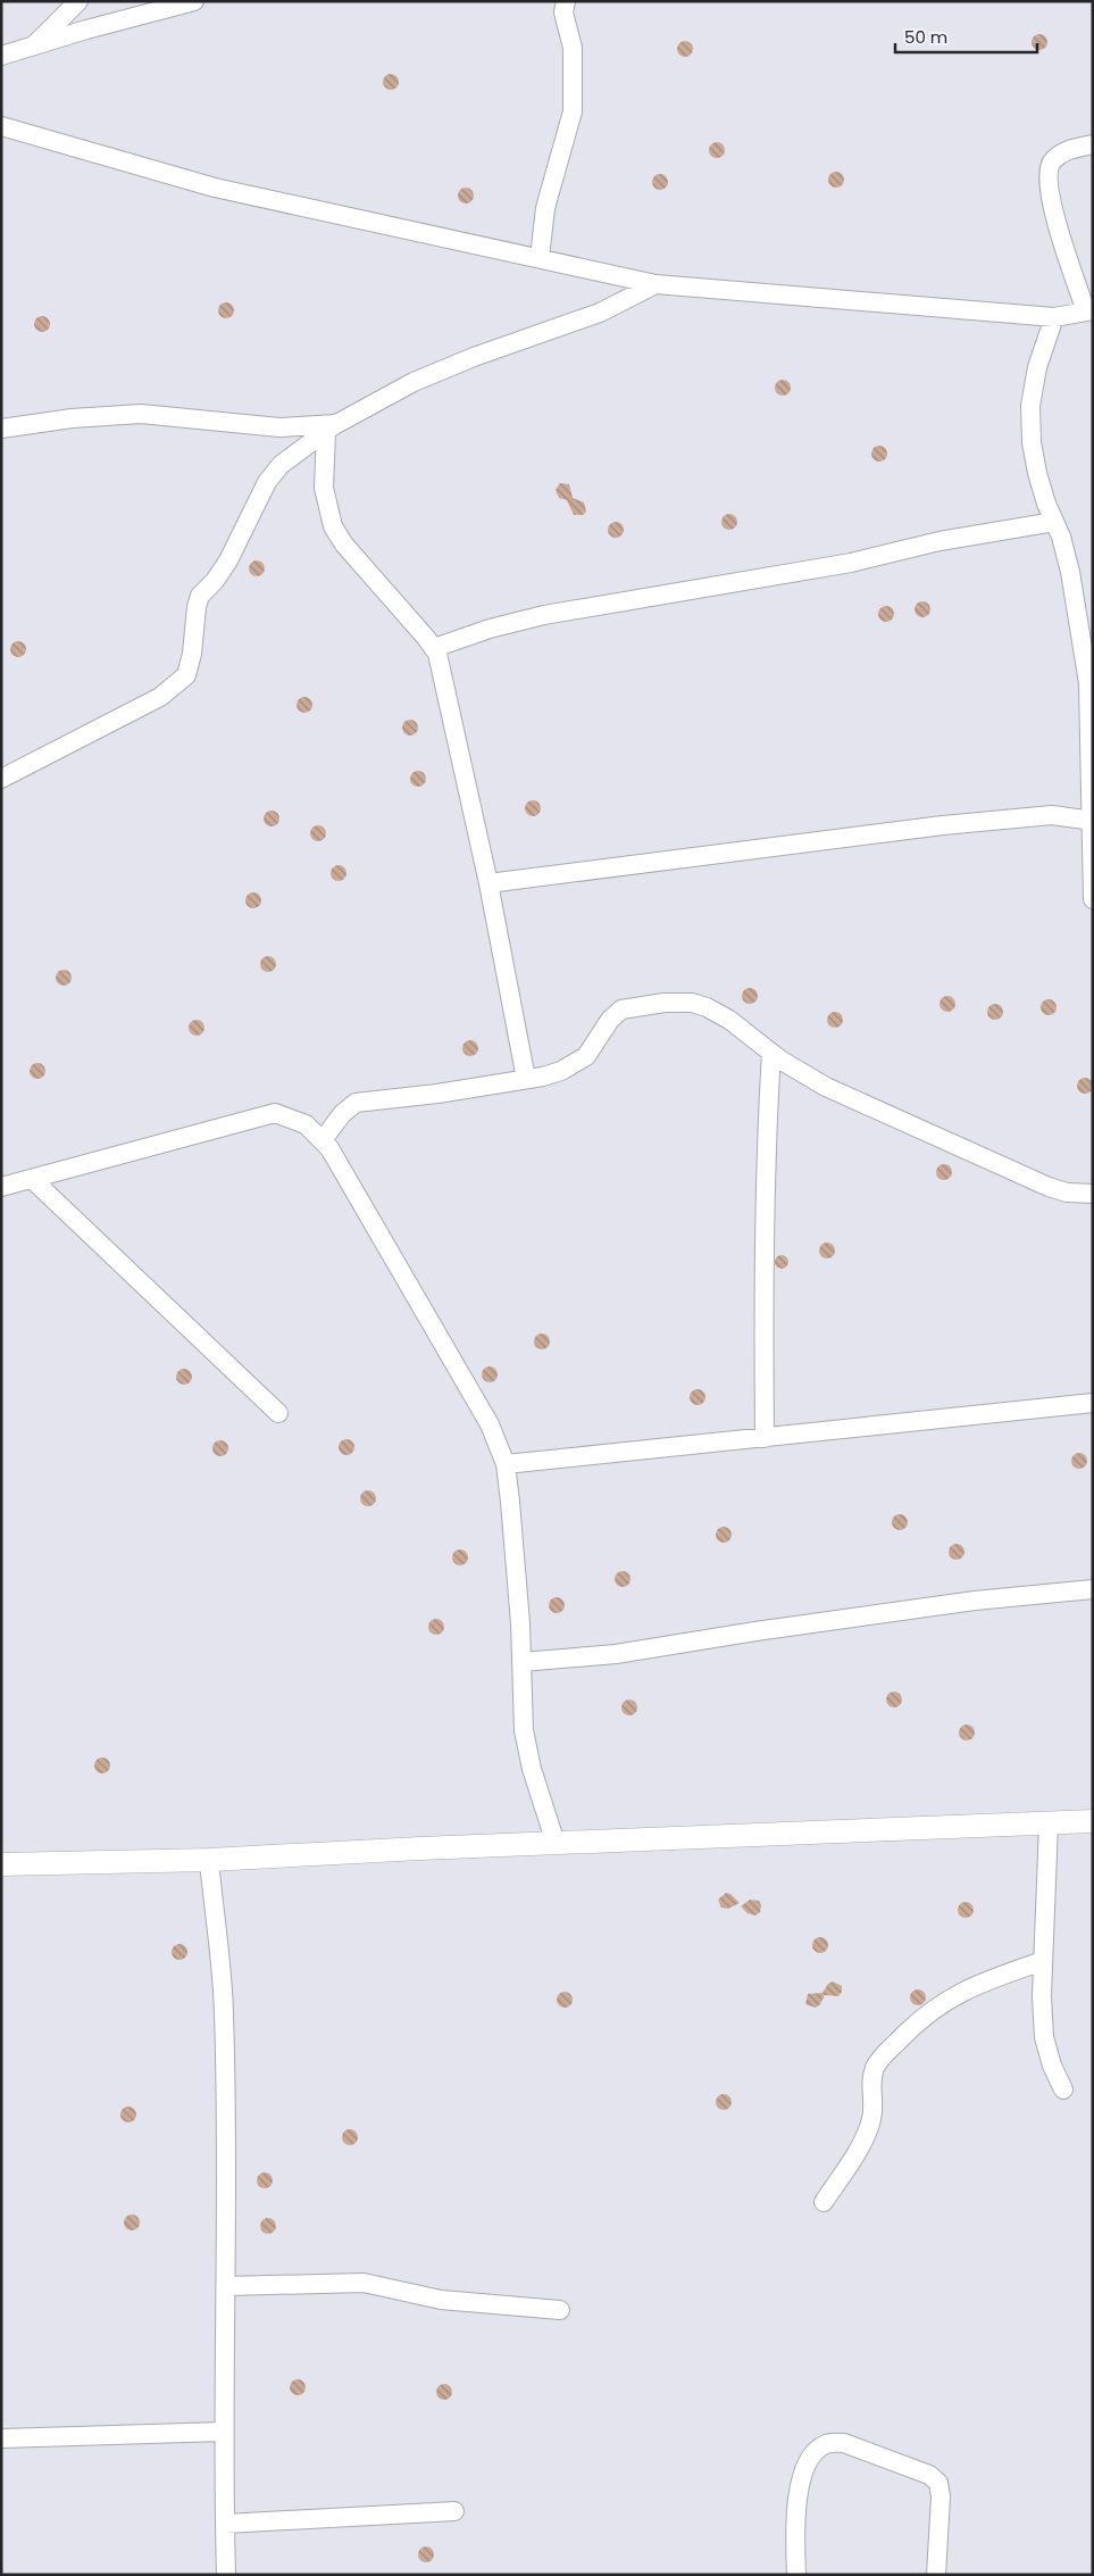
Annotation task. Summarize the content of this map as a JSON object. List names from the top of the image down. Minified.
{"scale_bar":"50 m"}
